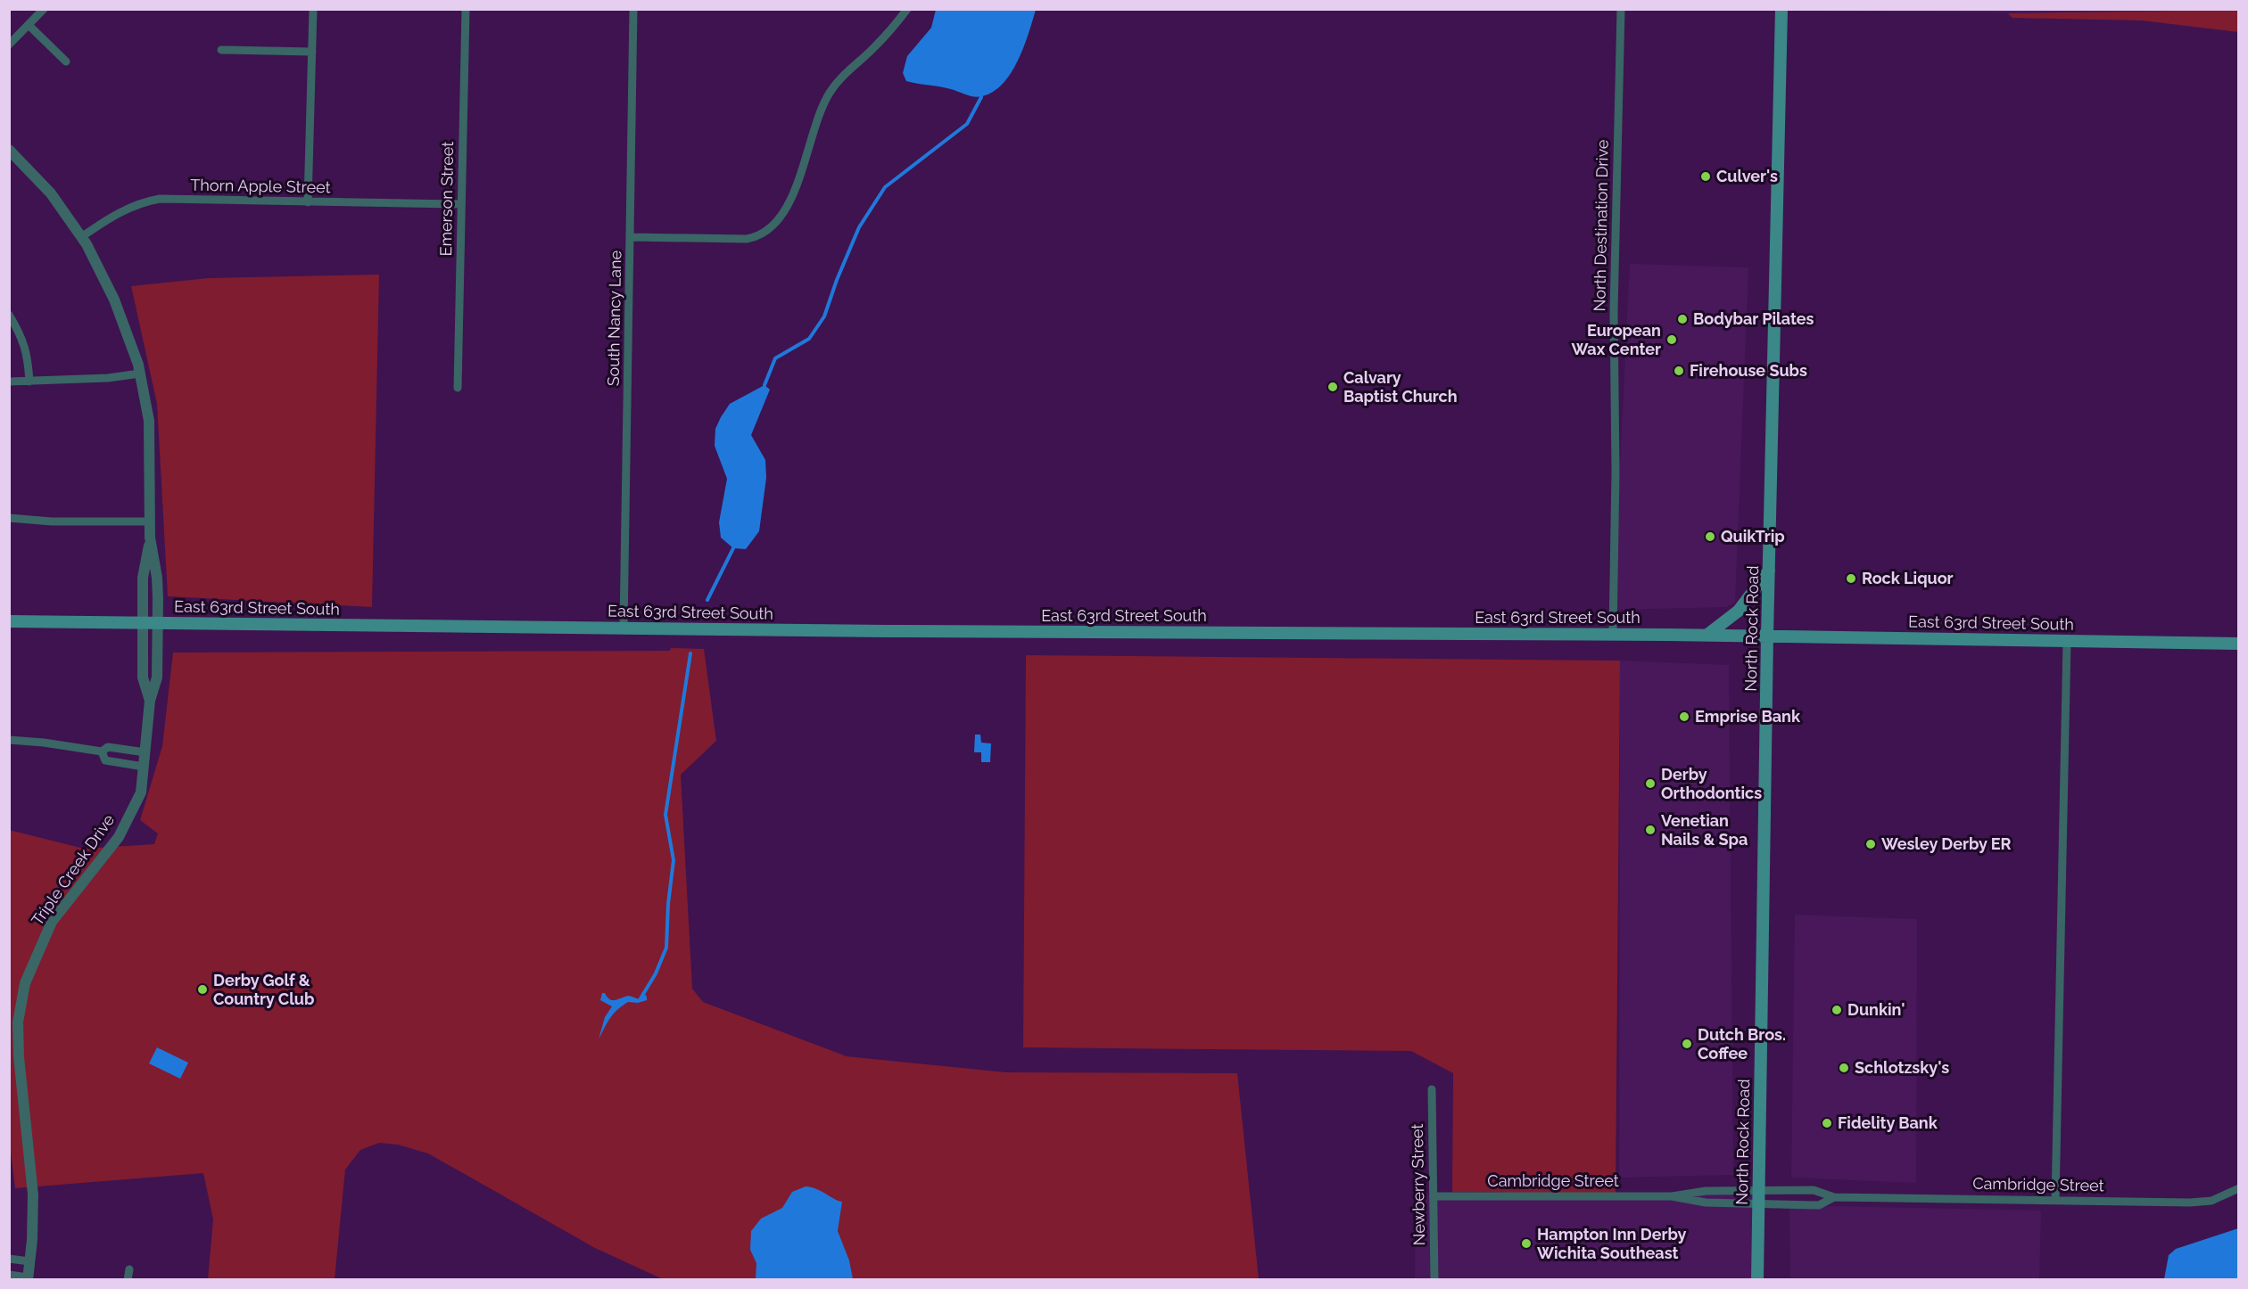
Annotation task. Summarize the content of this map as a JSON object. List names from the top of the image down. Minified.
{"streets":{"main road":["East 63rd Street South","North Rock Road"],"street":["Thorn Apple Street","Emerson Street","North Destination Drive","South Nancy Lane","Triple Creek Drive","Cambridge Street","Newberry Street"]},"crossings":[["Thorn Apple Street","Emerson Street"],["Thorn Apple Street","Triple Creek Drive"],["North Destination Drive","East 63rd Street South"],["South Nancy Lane","East 63rd Street South"],["East 63rd Street South","North Rock Road"],["East 63rd Street South","Triple Creek Drive"],["North Rock Road","Cambridge Street"],["Cambridge Street","Newberry Street"]],"places":["Culver's","Bodybar Pilates","European Wax Center","Firehouse Subs","Calvary Baptist Church","QuikTrip","Rock Liquor","Emprise Bank","Derby Orthodontics","Venetian Nails & Spa","Wesley Derby ER","Derby Golf & Country Club","Dunkin'","Dutch Bros. Coffee","Schlotzsky's","Fidelity Bank","Hampton Inn Derby Wichita Southeast"]}
